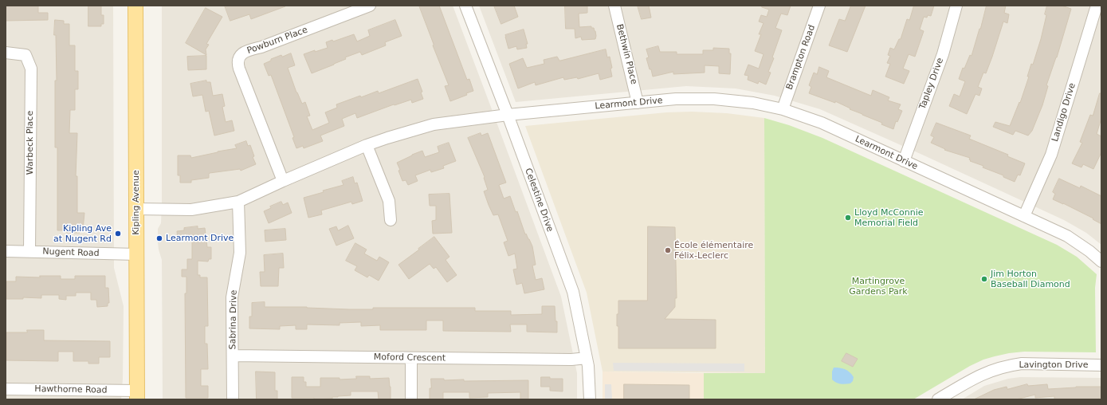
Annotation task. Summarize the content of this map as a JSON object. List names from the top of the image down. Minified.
{"streets":{"main road":["Kipling Avenue"],"street":["Powburn Place","Bethwin Place","Brampton Road","Tapley Drive","Learmont Drive","Landigo Drive","Warbeck Place","Celestine Drive","Nugent Road","Sabrina Drive","Moford Crescent","Lavington Drive","Hawthorne Road"]},"crossings":[["Powburn Place","Learmont Drive"],["Bethwin Place","Learmont Drive"],["Brampton Road","Learmont Drive"],["Tapley Drive","Learmont Drive"],["Learmont Drive","Landigo Drive"],["Learmont Drive","Celestine Drive"],["Learmont Drive","Kipling Avenue"],["Learmont Drive","Sabrina Drive"],["Warbeck Place","Nugent Road"],["Celestine Drive","Moford Crescent"],["Kipling Avenue","Nugent Road"],["Kipling Avenue","Hawthorne Road"],["Sabrina Drive","Moford Crescent"]],"parks":["Martingrove Gardens Park"],"places":["Lloyd McConnie Memorial Field","Kipling Ave at Nugent Rd","Learmont Drive","École élémentaire Félix-Leclerc","Jim Horton Baseball Diamond"]}
